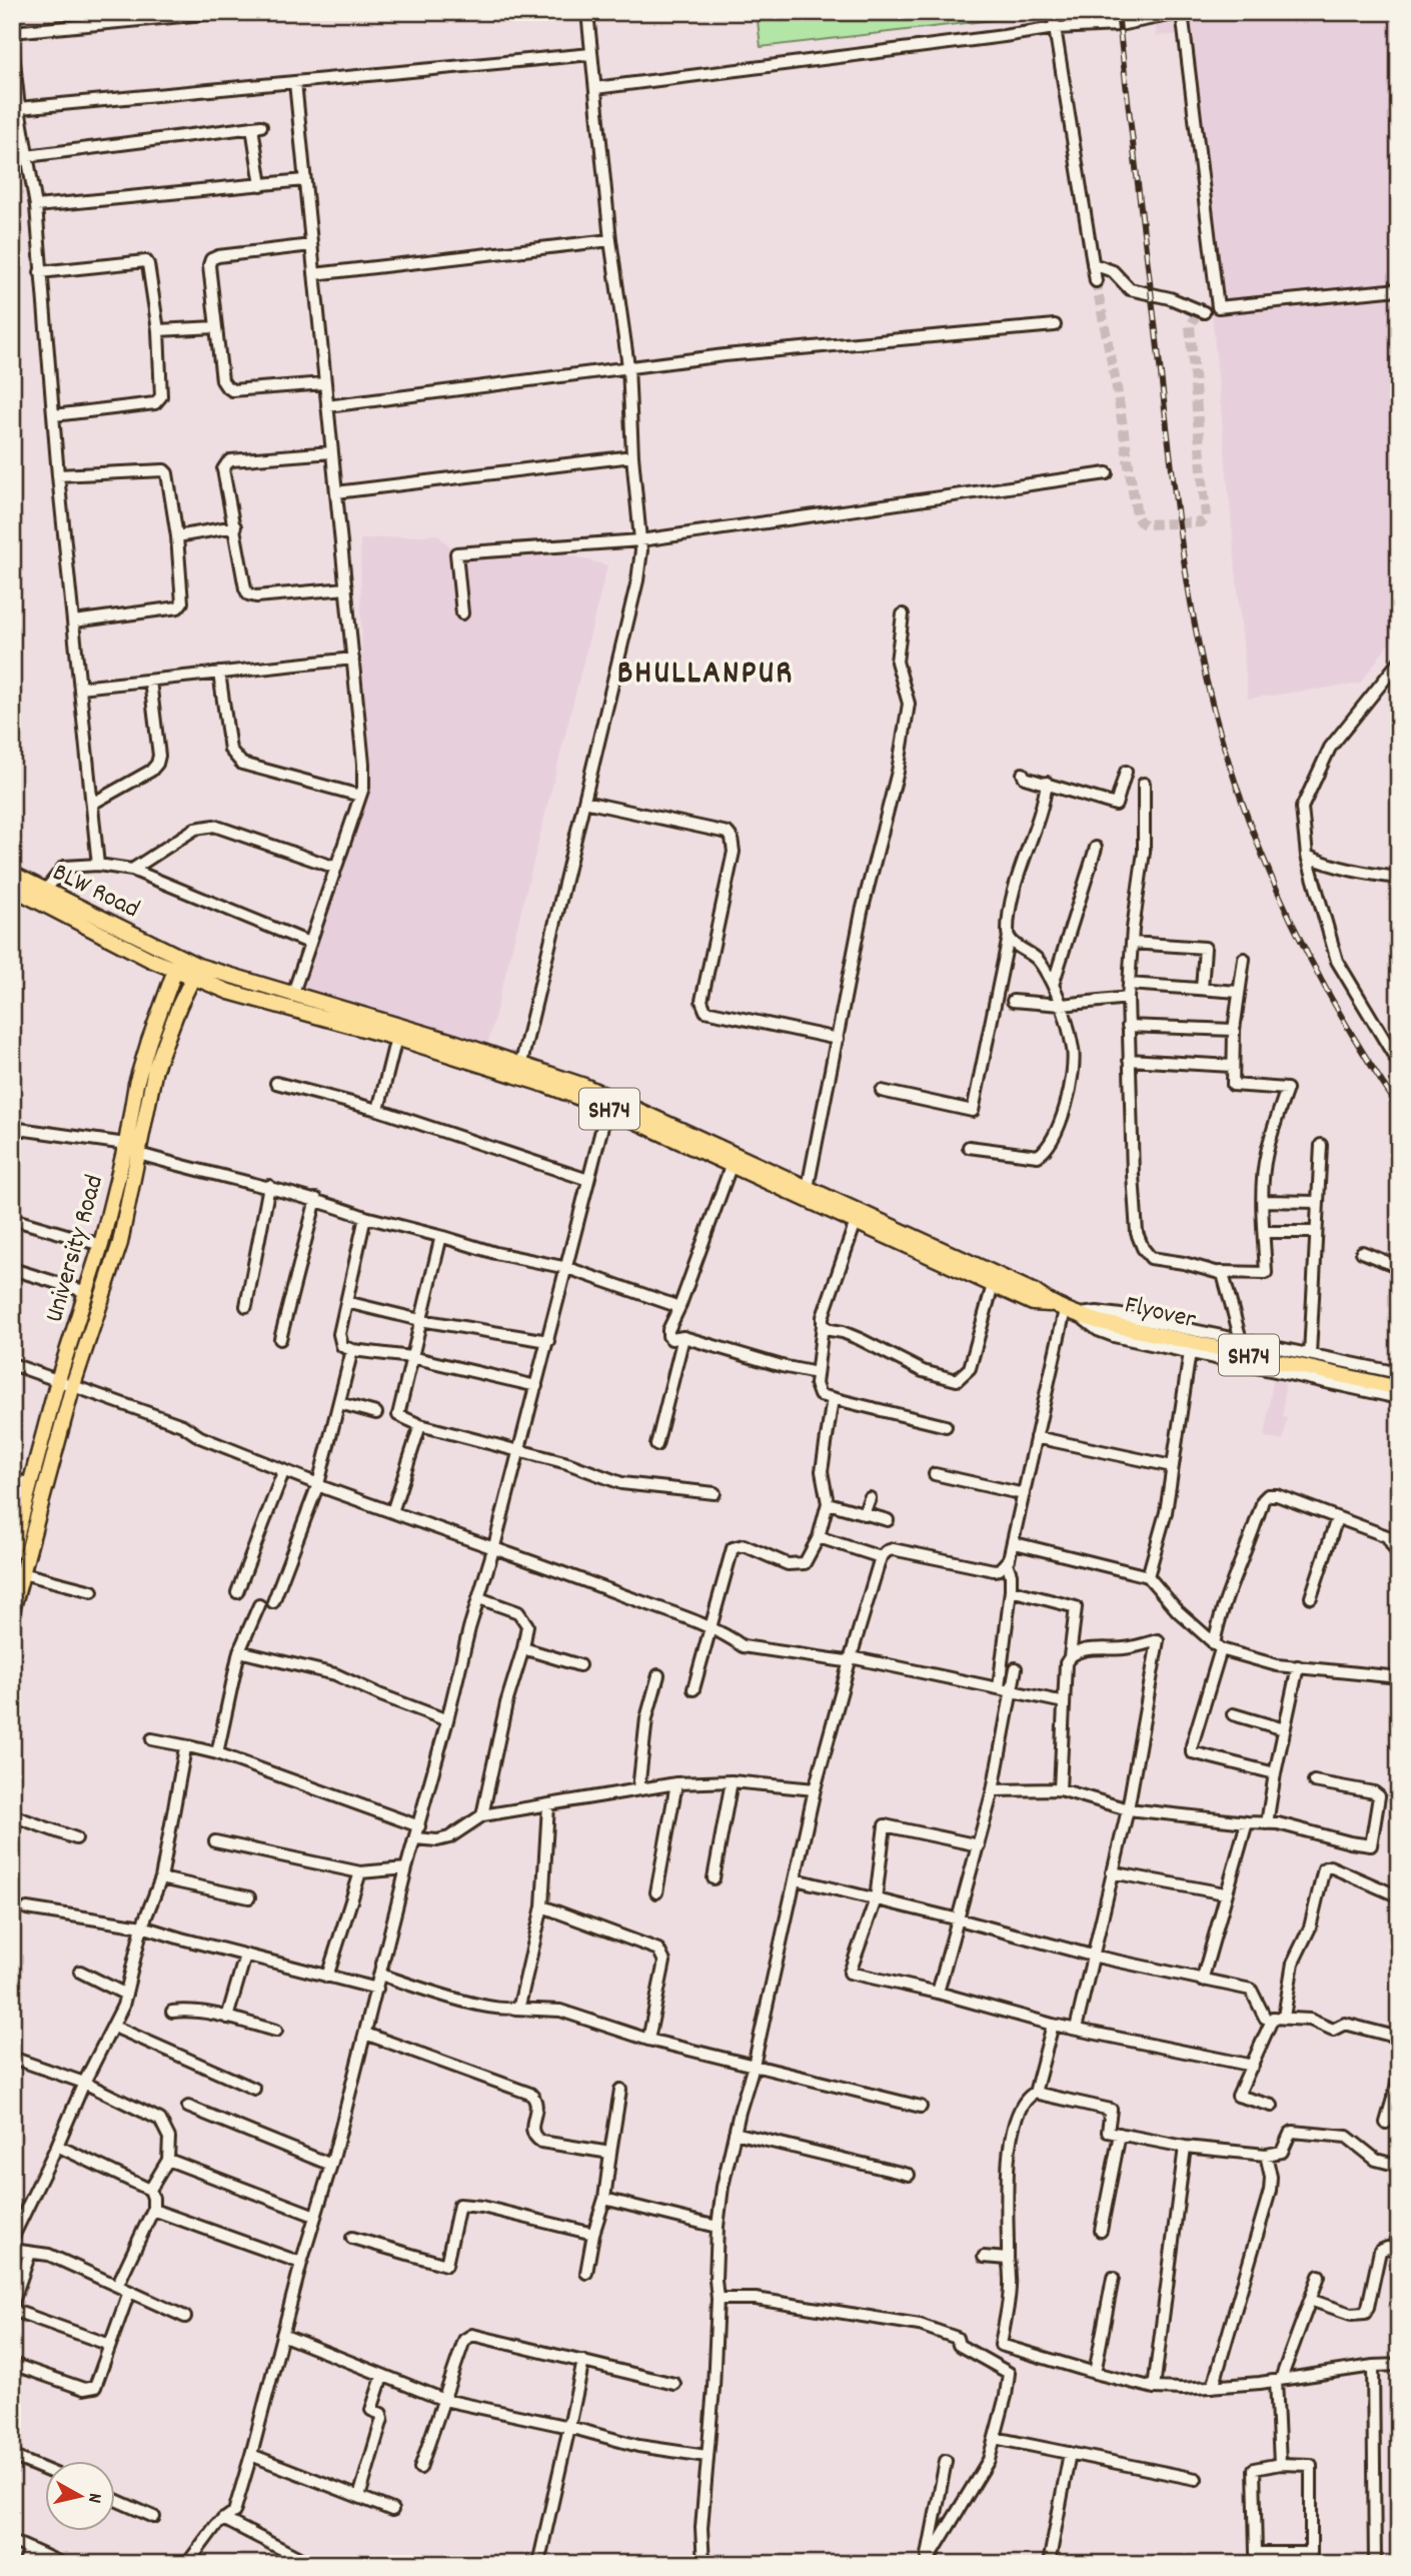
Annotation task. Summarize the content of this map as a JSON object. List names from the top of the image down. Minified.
{"streets":{"main road":["BLW Road","SH74","University Road","Flyover"]},"crossings":[["BLW Road","SH74"],["SH74","University Road"],["SH74","Flyover"]],"districts":["BHULLANPUR"],"north":"right"}
